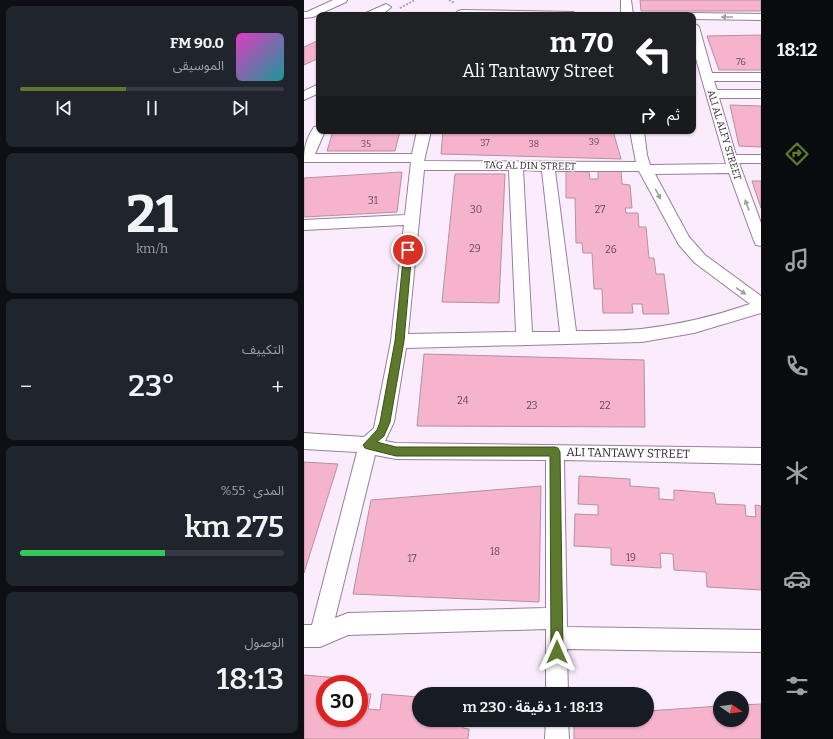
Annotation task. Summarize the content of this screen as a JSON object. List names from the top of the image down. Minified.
{"streets":{"street":["ALI AL ALFY STREET","TAG AL DIN STREET","ALI TANTAWY STREET"]},"crossings":[["ALI AL ALFY STREET","TAG AL DIN STREET"]],"house_numbers":["76","39","37","35","38","31","30","27","29","26","24","23","22","18","19","17"],"north":"right","page":{"tabs":"18:12","turn":["70 m","Ali Tantawy Street"],"song":["90.0 FM","الموسيقى"],"then":"ثم","tile":[["21","km/h"],"التكييف",["المدى · 55%","275 km"],["الوصول","18:13"]],"heat":["−","23°","+"],"limit":"30","trip":"18:13 · 1 دقيقة · 230 m"}}
